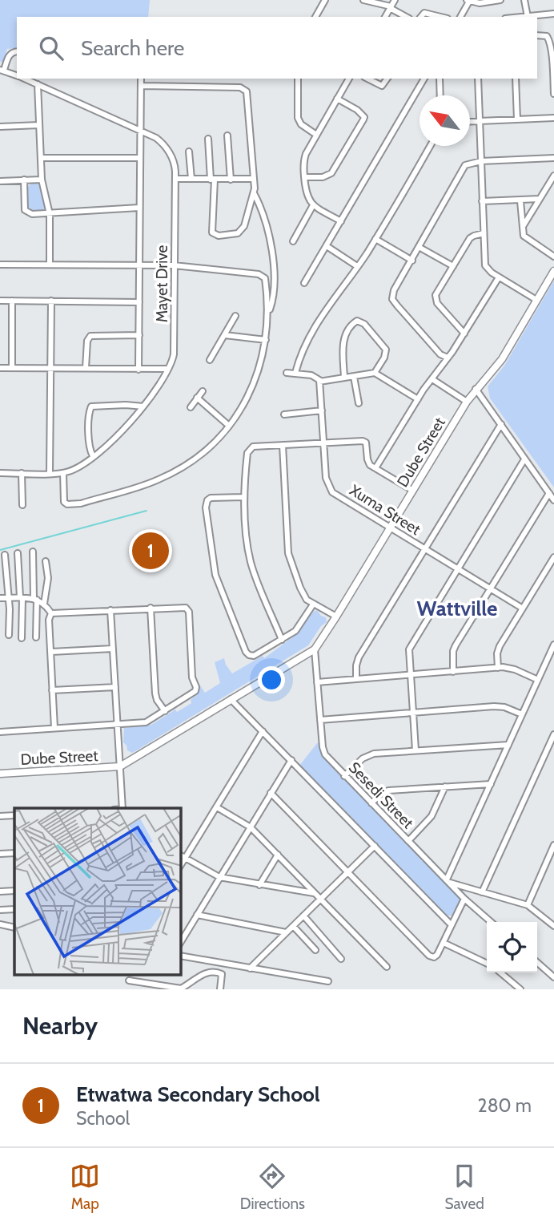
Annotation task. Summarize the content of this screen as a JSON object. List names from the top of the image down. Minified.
{"streets":{"street":["Mayet Drive","Dube Street","Xuma Street","Sesedi Street"]},"crossings":[["Dube Street","Xuma Street"],["Dube Street","Sesedi Street"]],"districts":["Wattville"],"north":"top left","page":{"search":"Search here","pins":"1","heading":"Nearby","list":[{"mark":"1","name":"Etwatwa Secondary School","note":"School","value":"280 m"}],"nav":["Map","Directions","Saved"]}}
